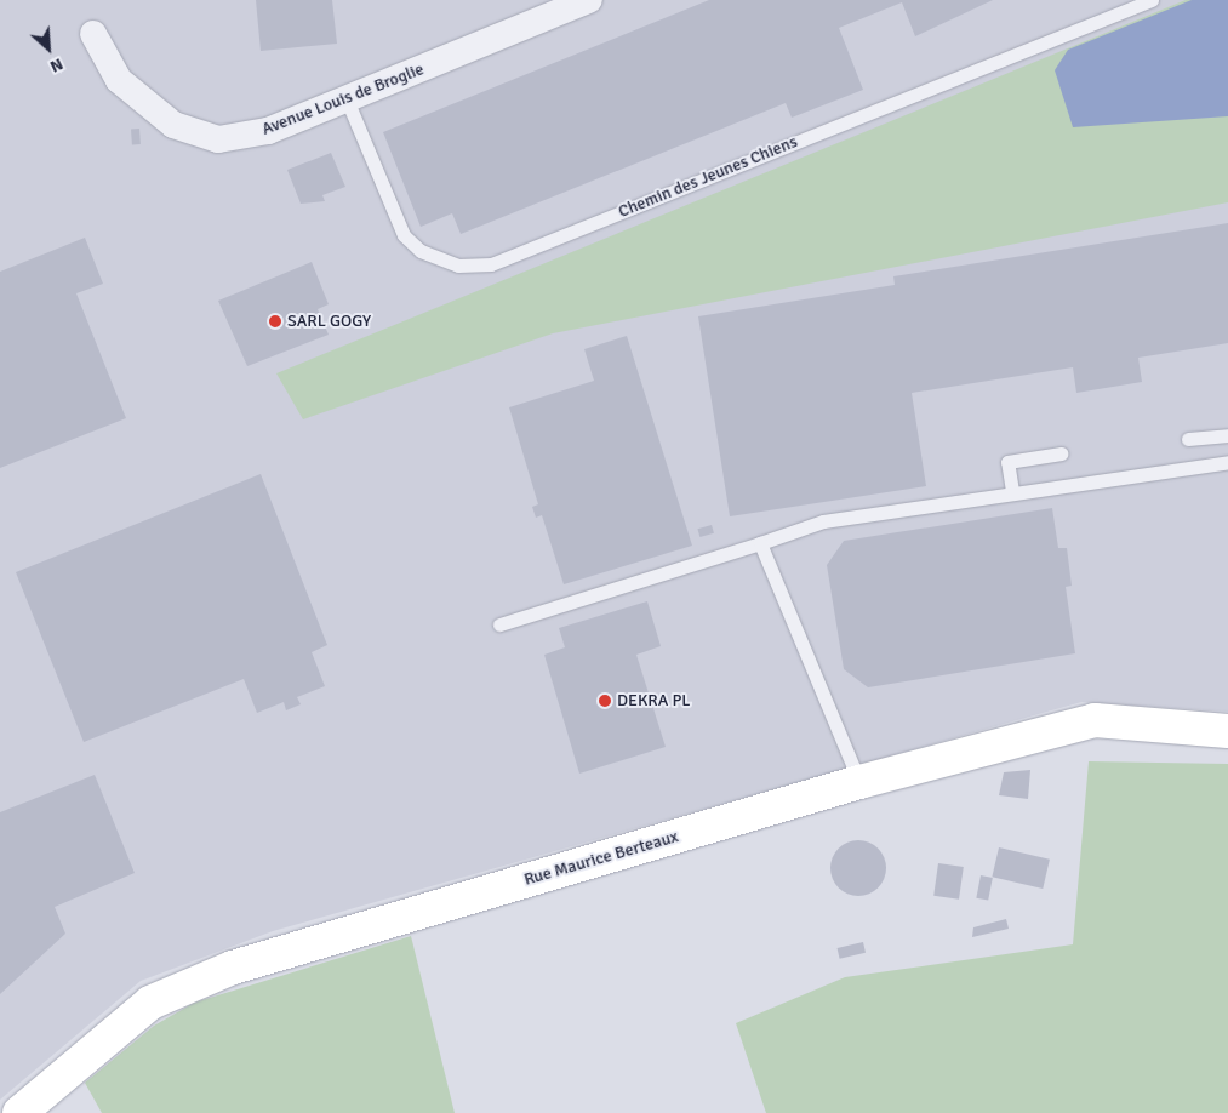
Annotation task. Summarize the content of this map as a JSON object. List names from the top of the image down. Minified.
{"streets":{"street":["Avenue Louis de Broglie","Rue Maurice Berteaux"],"lane":["Chemin des Jeunes Chiens"]},"crossings":[["Avenue Louis de Broglie","Chemin des Jeunes Chiens"]],"places":["SARL GOGY","DEKRA PL"],"north":"bottom right"}
